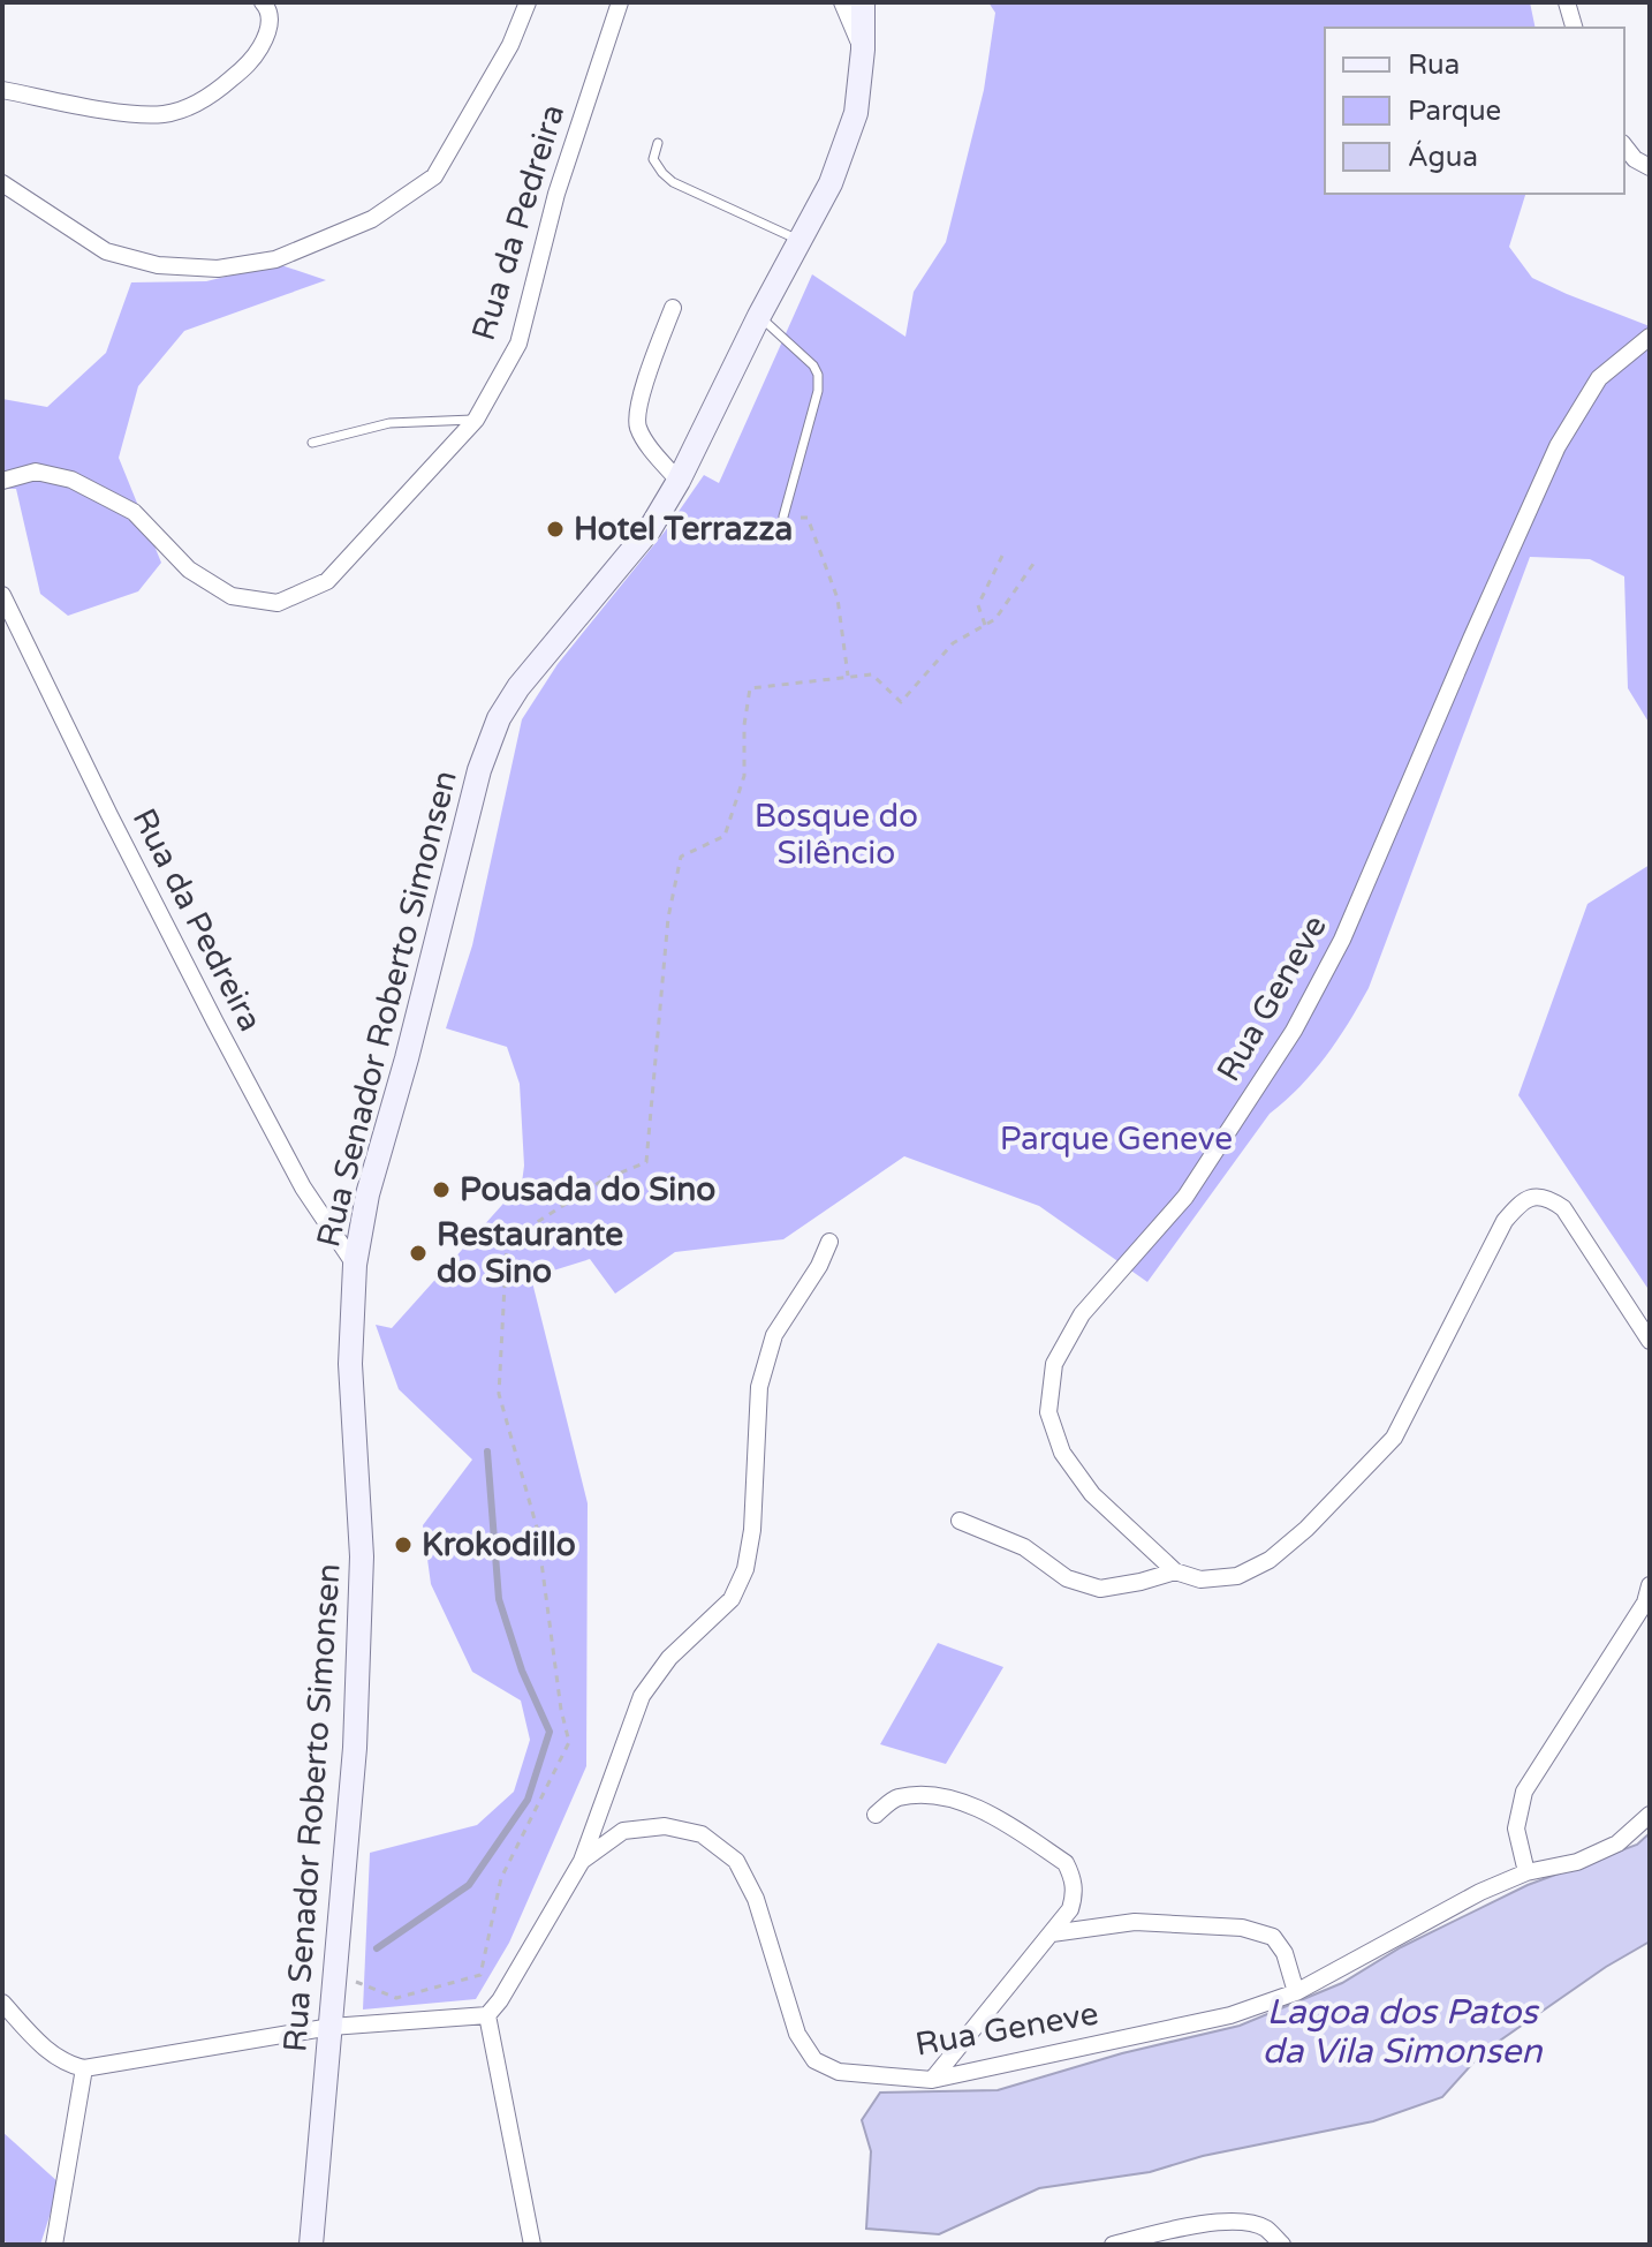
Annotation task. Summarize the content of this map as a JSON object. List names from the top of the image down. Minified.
{"streets":{"street":["Rua da Pedreira","Rua Geneve","Rua Senador Roberto Simonsen"]},"crossings":[["Rua da Pedreira","Rua Senador Roberto Simonsen"]],"water":["Lagoa dos Patos da Vila Simonsen"],"parks":["Bosque do Silêncio","Parque Geneve"],"places":["Hotel Terrazza","Pousada do Sino","Restaurante do Sino","Krokodillo"],"legend":["Rua","Parque","Água"]}
